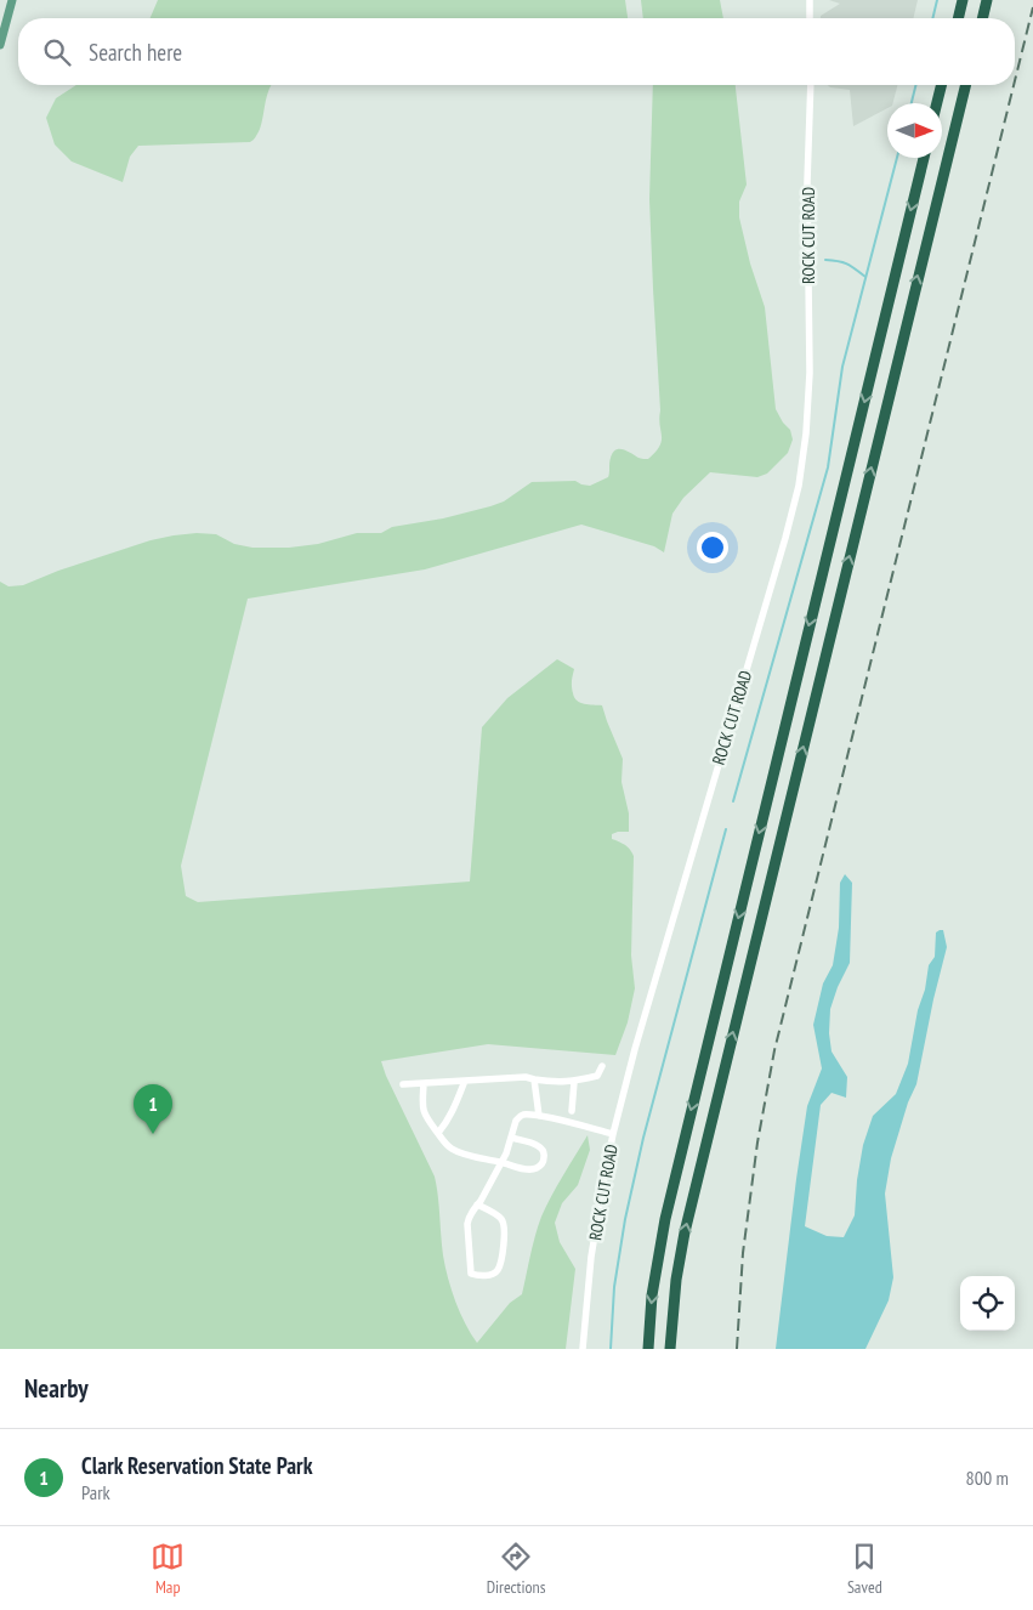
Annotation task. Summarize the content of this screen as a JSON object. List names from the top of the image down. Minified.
{"streets":{"street":["ROCK CUT ROAD"]},"north":"right","page":{"search":"Search here","pins":"1","heading":"Nearby","list":[{"mark":"1","name":"Clark Reservation State Park","note":"Park","value":"800 m"}],"nav":["Map","Directions","Saved"]}}
